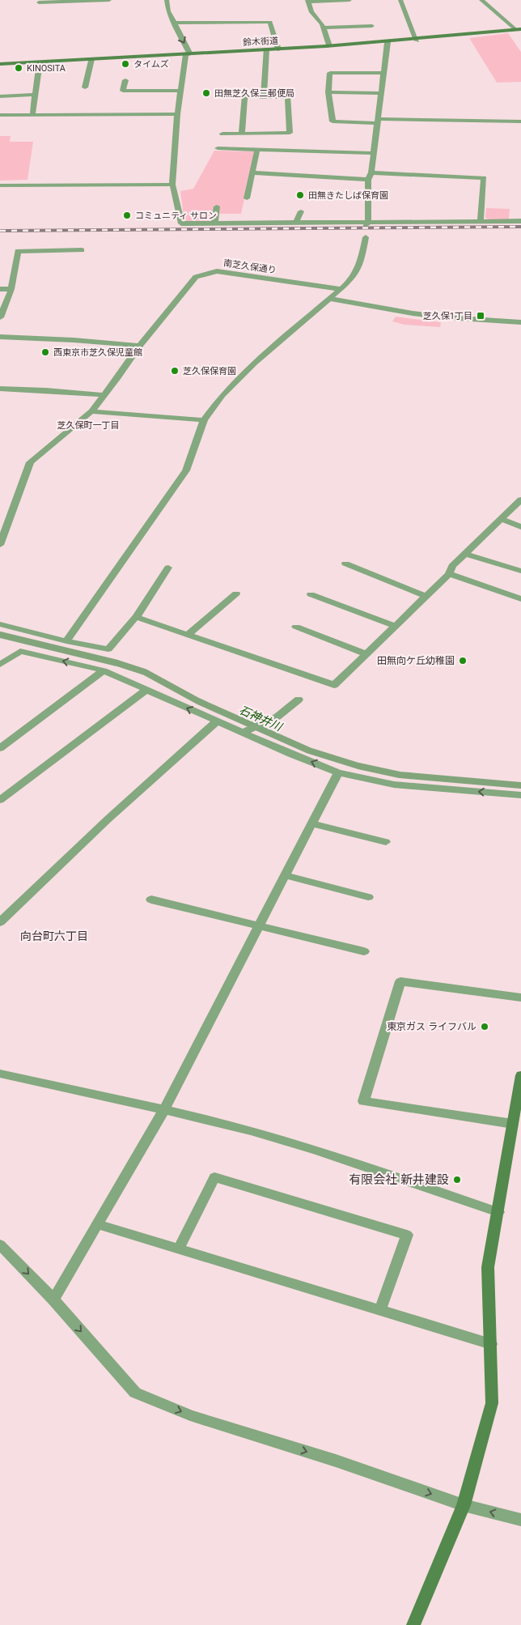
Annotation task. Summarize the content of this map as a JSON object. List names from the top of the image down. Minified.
{"streets":{"main road":["鈴木街道"],"street":["南芝久保通り"]},"districts":["芝久保町一丁目","向台町六丁目"],"water":["石神井川"],"places":{"other":["タイムズ","KINOSITA","田無芝久保二郵便局","田無きたしば保育園","コミュニティ サロン","西東京市芝久保児童館","芝久保保育園","田無向ケ丘幼稚園","東京ガス ライフバル","有限会社 新井建設"],"transit":["芝久保1丁目"]}}
